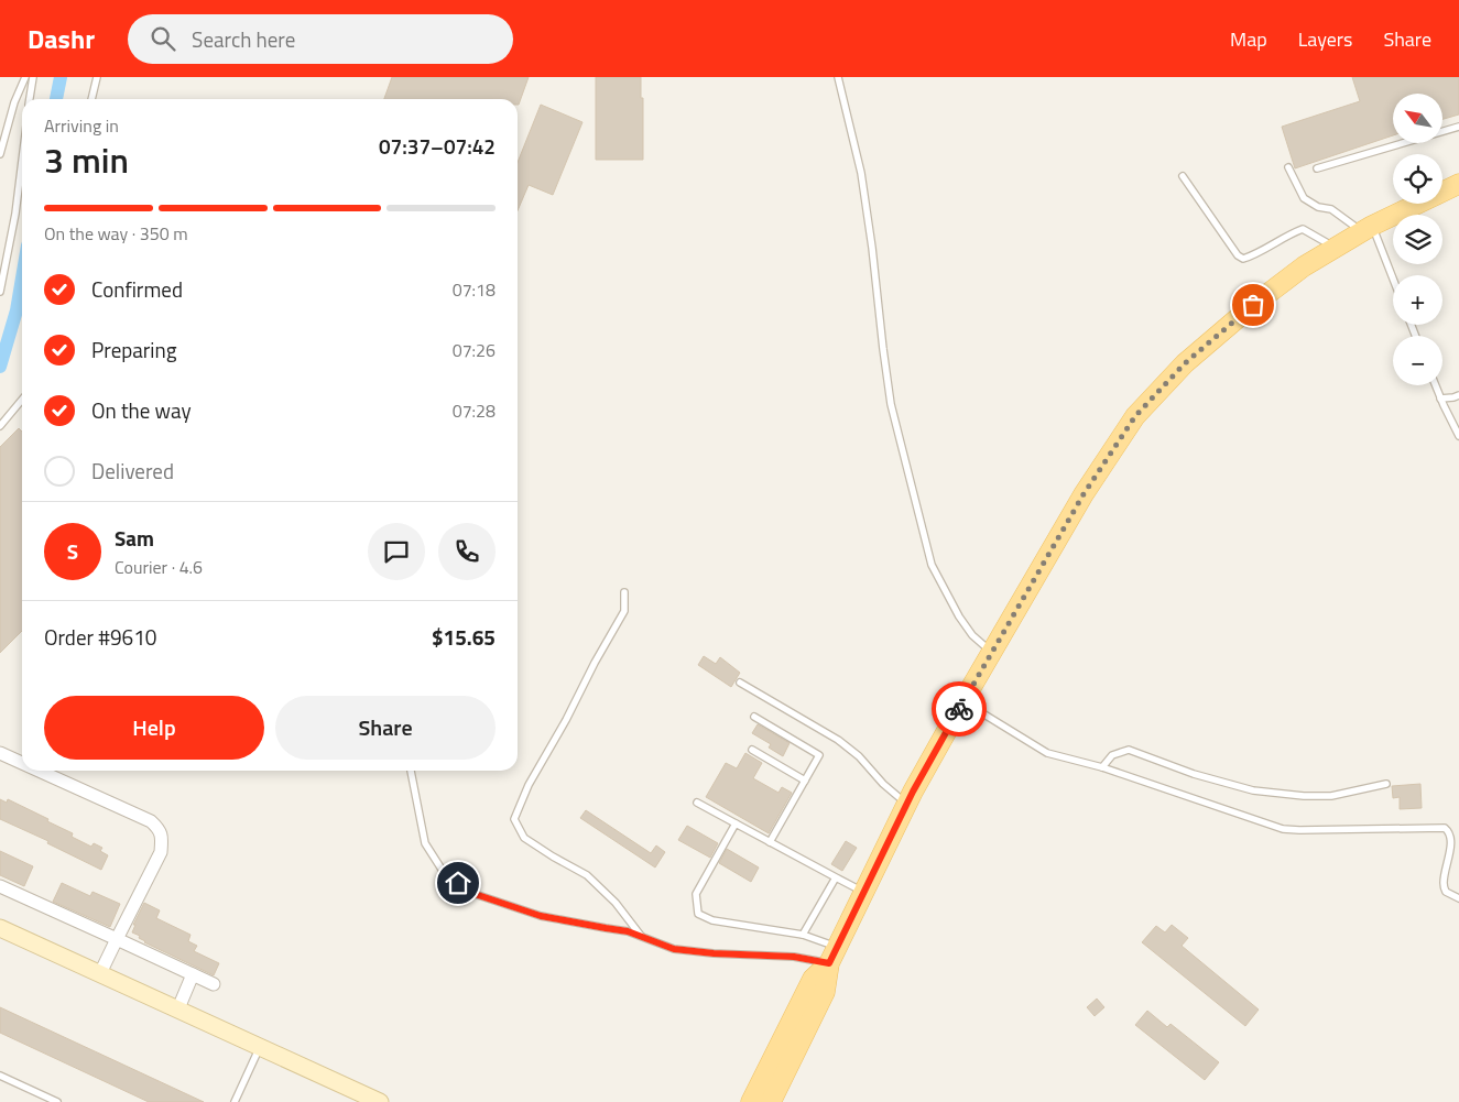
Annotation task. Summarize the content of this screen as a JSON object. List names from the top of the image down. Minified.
{"north":"top left","page":{"header":"Dashr","search":"Search here","nav":["Map","Layers","Share"],"map_buttons":["+","−"],"heading":["3 min","Arriving in","07:37–07:42"],"panel":["Sam","Courier · 4.6","Order #9610","$15.65"],"bar":"On the way · 350 m","list":[["Confirmed","07:18"],["Preparing","07:26"],["On the way","07:28"],"Delivered"],"round":"S","buttons":["Help","Share"]}}
